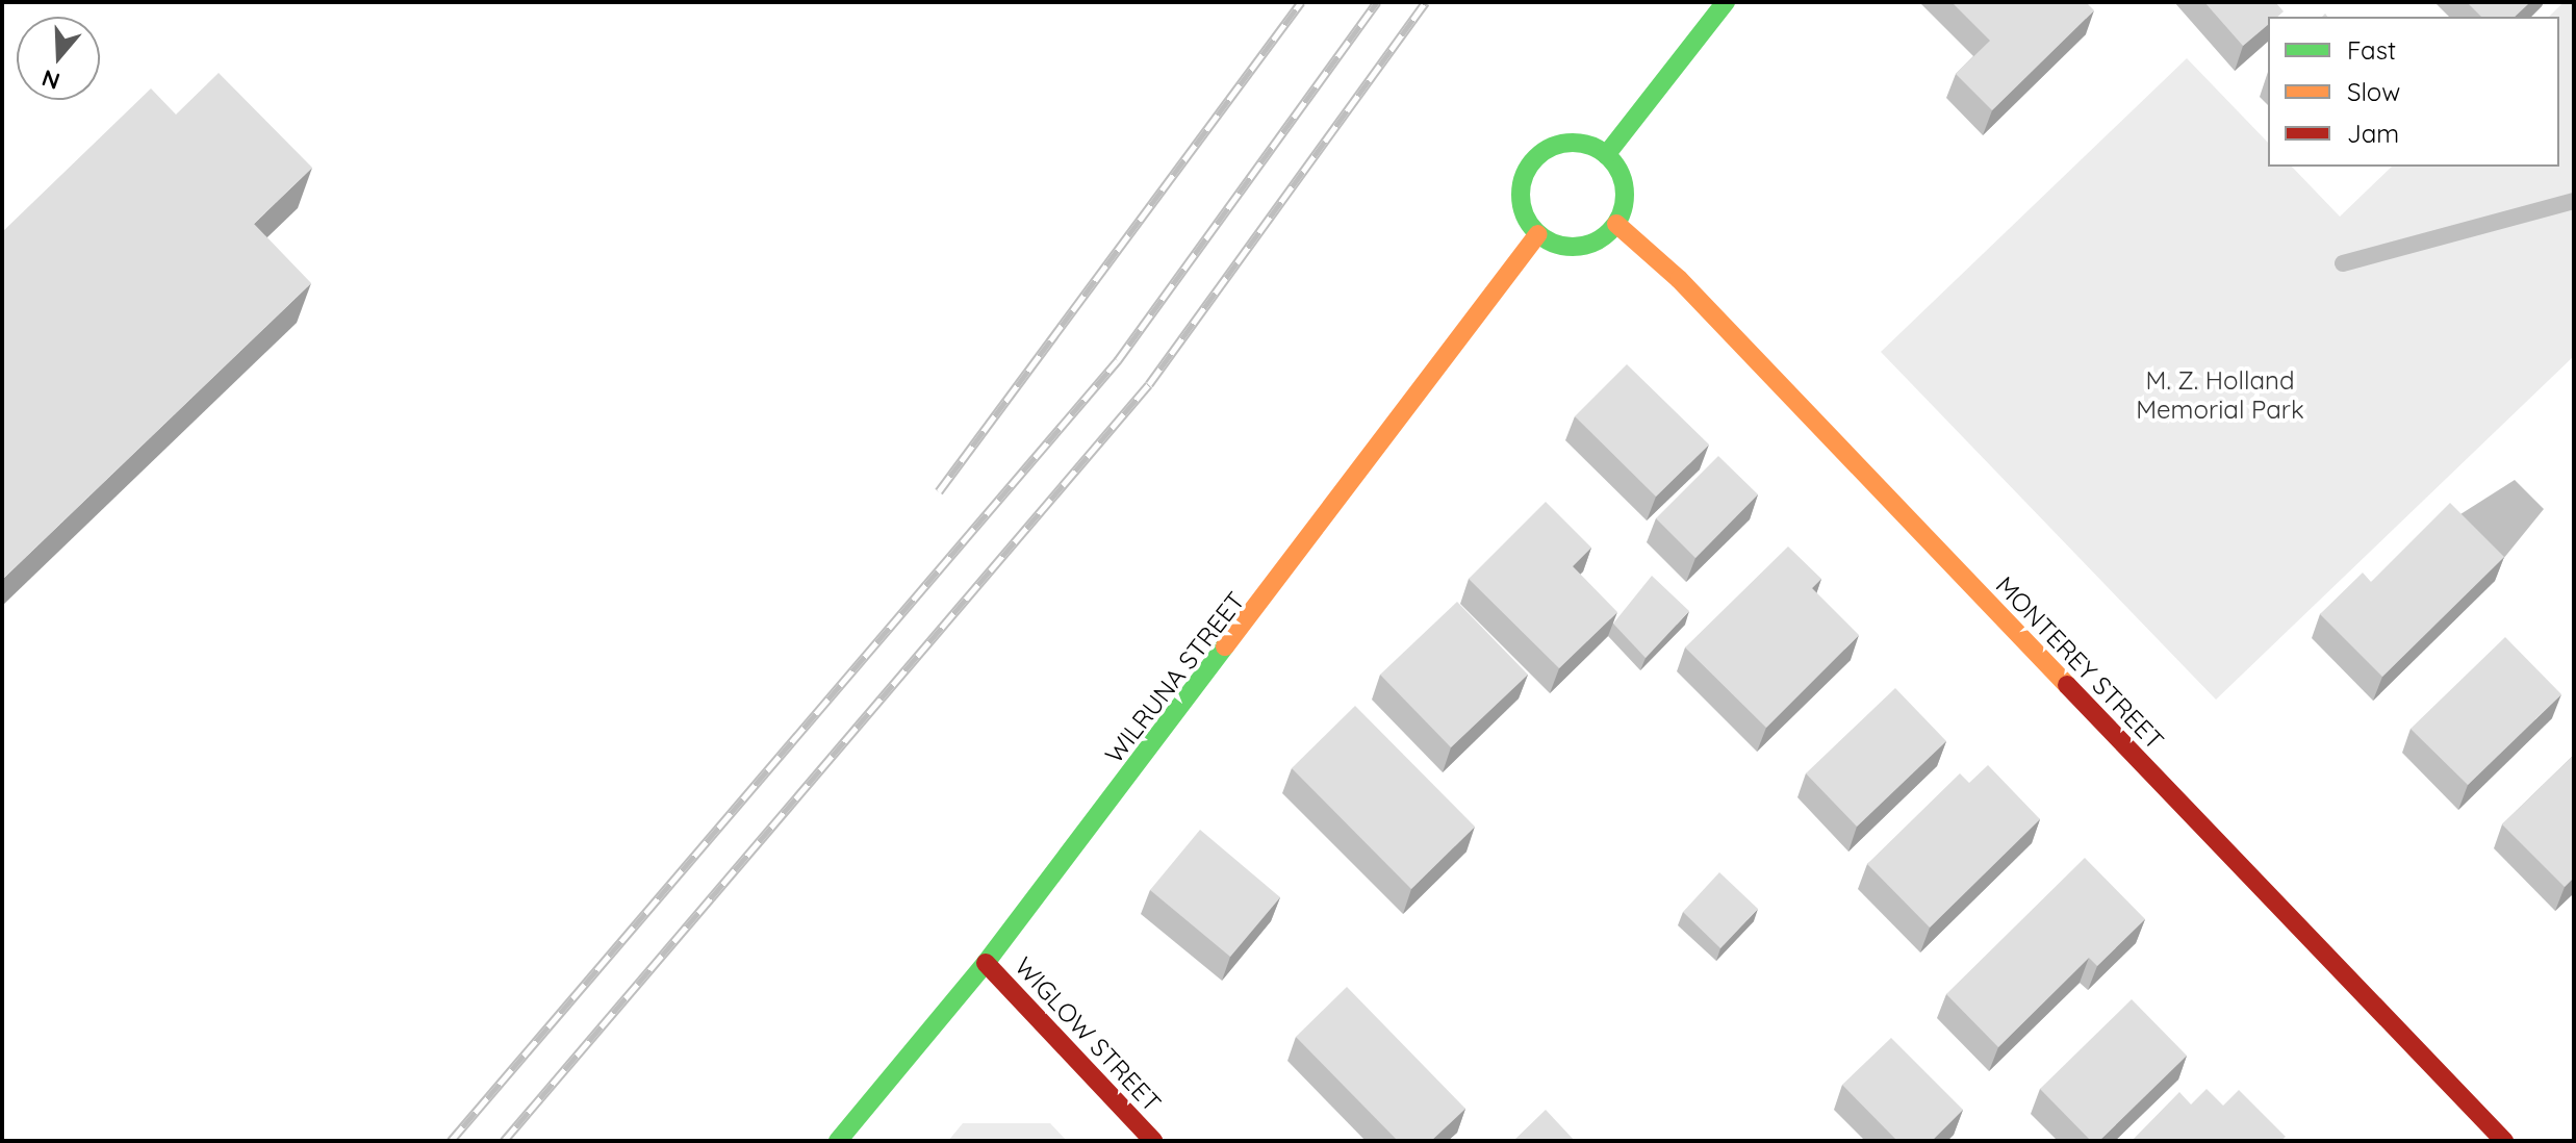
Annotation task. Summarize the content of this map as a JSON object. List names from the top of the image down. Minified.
{"streets":{"main road":["MONTEREY STREET","WILRUNA STREET","WIGLOW STREET"]},"crossings":[["MONTEREY STREET","WILRUNA STREET"],["WILRUNA STREET","WIGLOW STREET"]],"parks":["M. Z. Holland Memorial Park"],"legend":["Fast","Slow","Jam"],"north":"bottom"}
